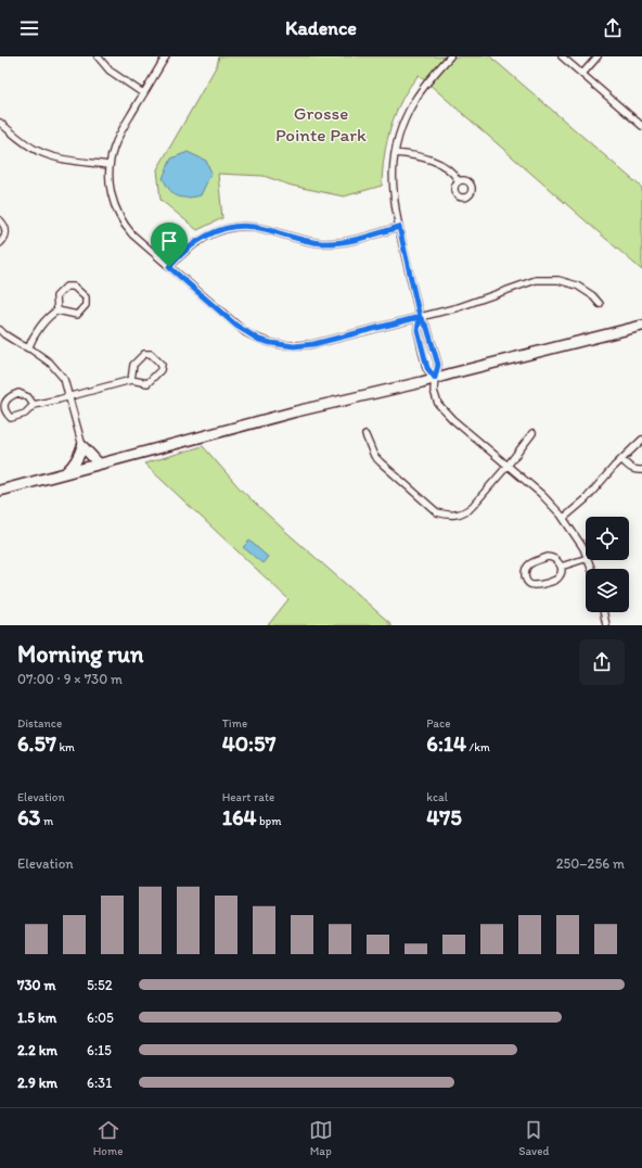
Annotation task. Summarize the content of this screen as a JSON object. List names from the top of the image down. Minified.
{"parks":["Grosse Pointe Park"],"page":{"header":"Kadence","heading":["Morning run","07:00 · 9 × 730 m"],"stats":[["Distance","6.57 km"],["Time","40:57"],["Pace","6:14 /km"],["Elevation","63 m"],["Heart rate","164 bpm"],["kcal","475"]],"chart":["Elevation","250–256 m"],"list":[{"name":"730 m","note":"5:52"},{"name":"1.5 km","note":"6:05"},{"name":"2.2 km","note":"6:15"},{"name":"2.9 km","note":"6:31"}],"tabs":["Home","Map","Saved"]}}
